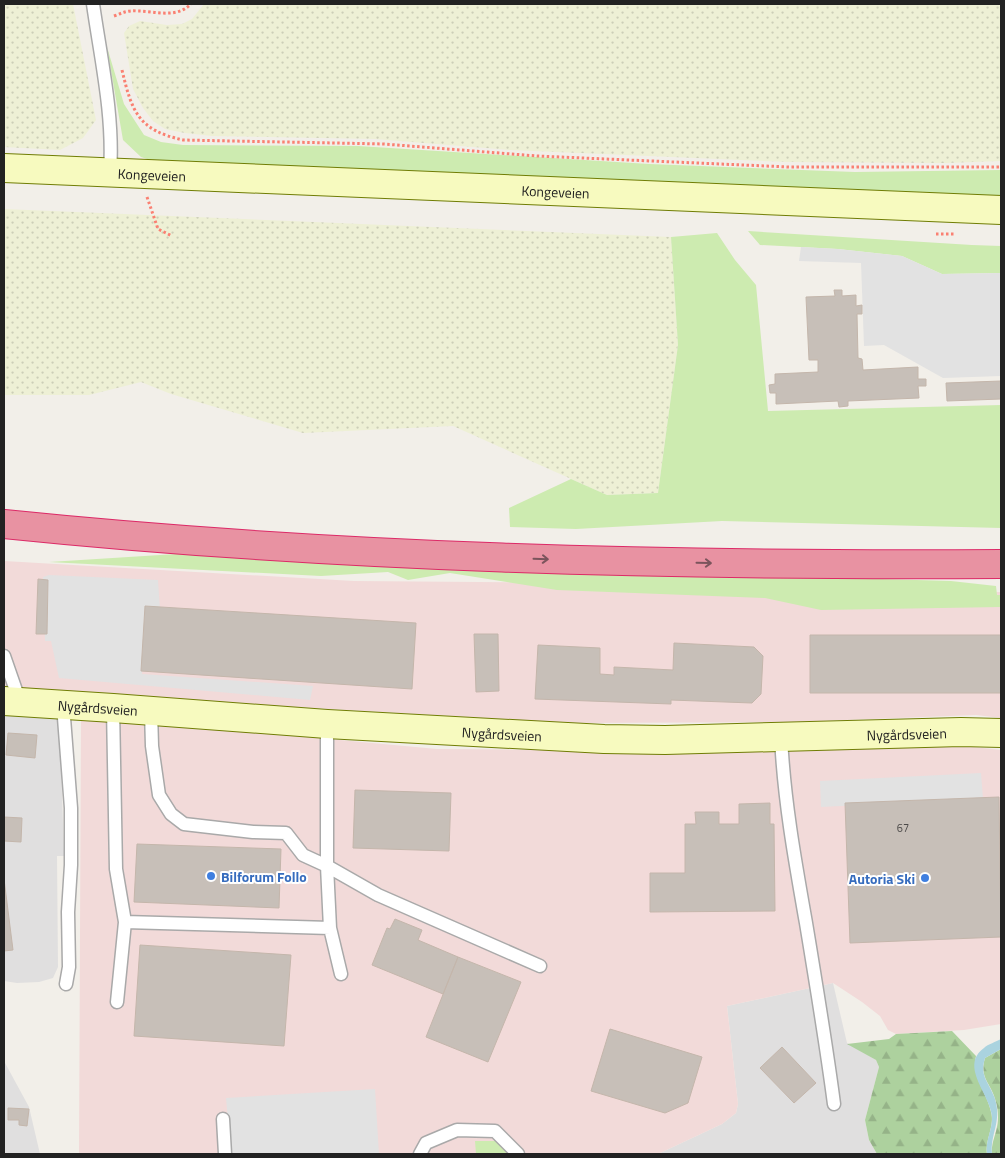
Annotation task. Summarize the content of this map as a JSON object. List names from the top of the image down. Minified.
{"streets":{"main road":["Kongeveien","Nygårdsveien"]},"places":["Bilforum Follo","Autoria Ski"],"house_numbers":["67"]}
